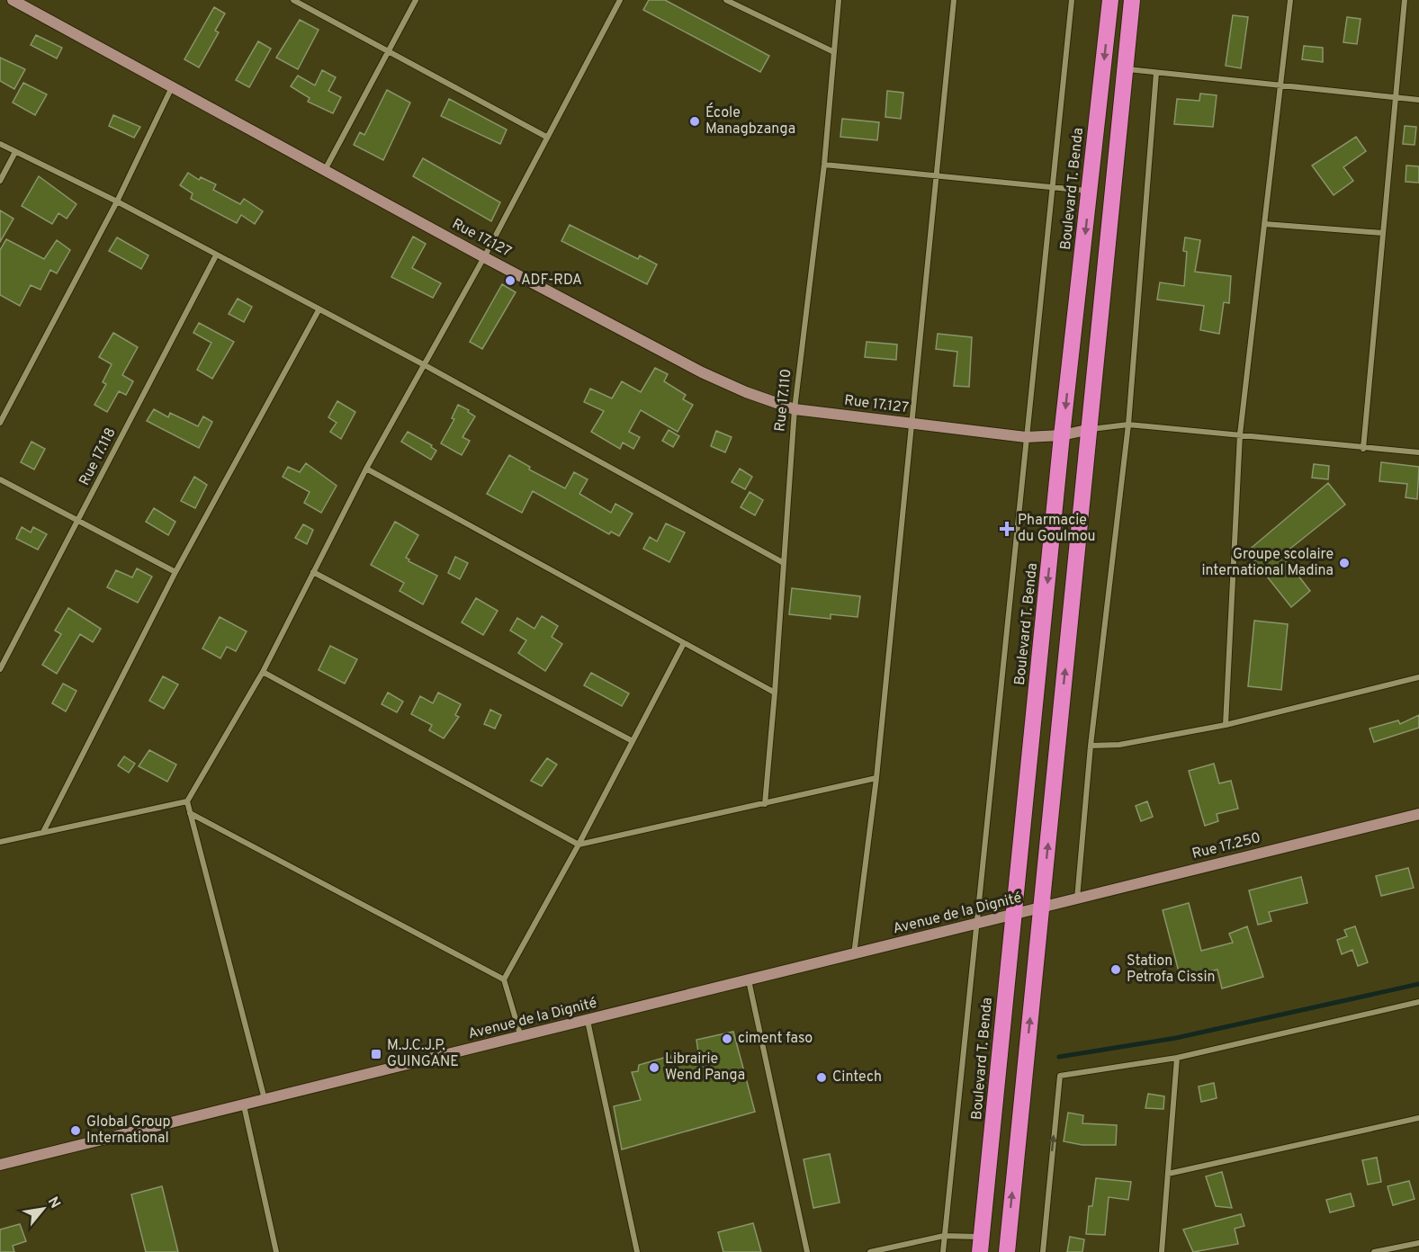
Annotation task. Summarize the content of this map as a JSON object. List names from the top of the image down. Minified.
{"streets":{"highway":["Boulevard T. Benda"],"street":["Rue 17.127","Rue 17.110","Rue 17.118","Rue 17.250","Avenue de la Dignité"]},"crossings":[["Boulevard T. Benda","Rue 17.127"],["Boulevard T. Benda","Avenue de la Dignité"],["Rue 17.127","Rue 17.110"],["Rue 17.250","Avenue de la Dignité"]],"places":{"other":["École Managbzanga","ADF-RDA","Groupe scolaire international Madina","Station Petrofa Cissin","ciment faso","Librairie Wend Panga","Cintech","Global Group International"],"health":["Pharmacie du Goulmou"],"transit":["M.J.C.J.P. GUINGANE"]},"north":"top right"}
